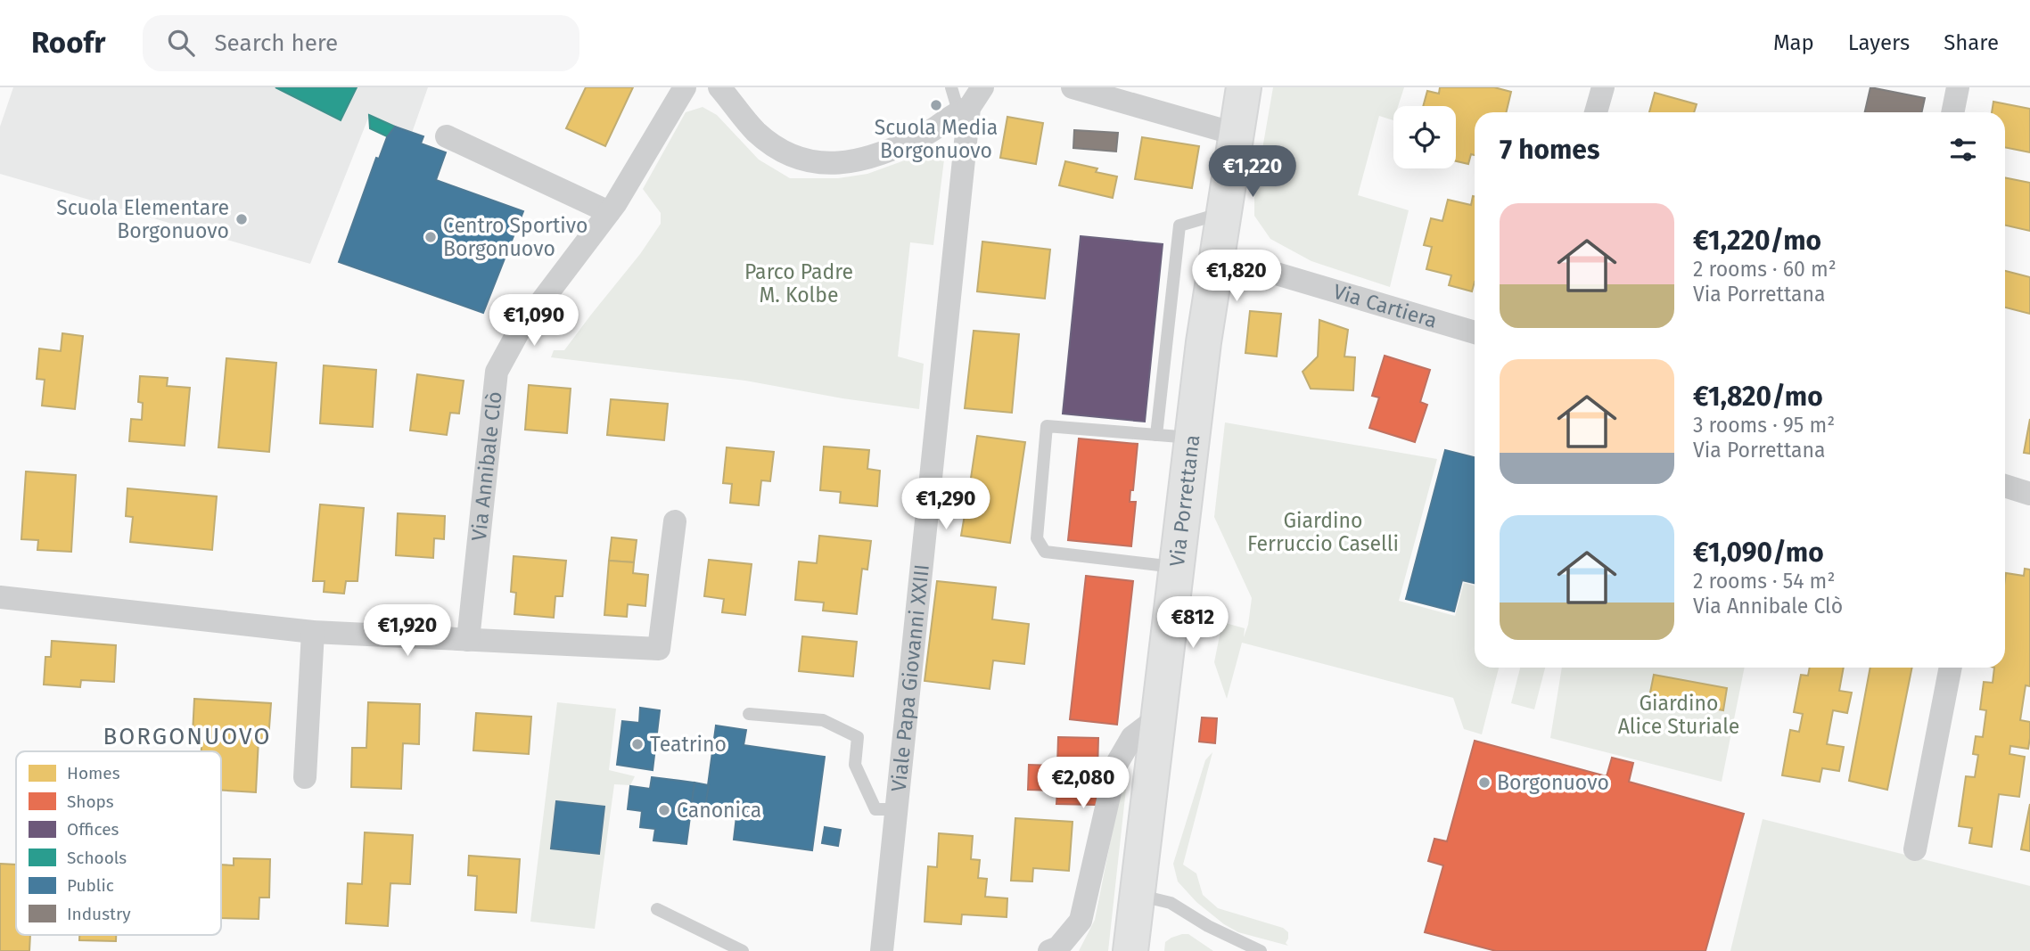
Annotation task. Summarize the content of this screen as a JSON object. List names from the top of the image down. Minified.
{"streets":{"main road":["Via Porrettana"],"street":["Via Cartiera","Via Annibale Clò","Viale Papa Giovanni XXIII"]},"crossings":[["Via Cartiera","Via Porrettana"]],"districts":["BORGONUOVO"],"parks":["Parco Padre M. Kolbe","Giardino Ferruccio Caselli","Giardino Alice Sturiale"],"places":["Scuola Media Borgonuovo","Scuola Elementare Borgonuovo","Centro Sportivo Borgonuovo","Teatrino","Borgonuovo","Canonica"],"legend":["Homes","Shops","Offices","Schools","Public","Industry"],"page":{"header":"Roofr","search":"Search here","nav":["Map","Layers","Share"],"heading":"7 homes","price":["€1,220","€1,820","€1,090","€1,290","€812","€1,920","€2,080"],"list":[{"name":"€1,220/mo","note":"2 rooms · 60 m² · Via Porrettana"},{"name":"€1,820/mo","note":"3 rooms · 95 m² · Via Porrettana"},{"name":"€1,090/mo","note":"2 rooms · 54 m² · Via Annibale Clò"}]}}
